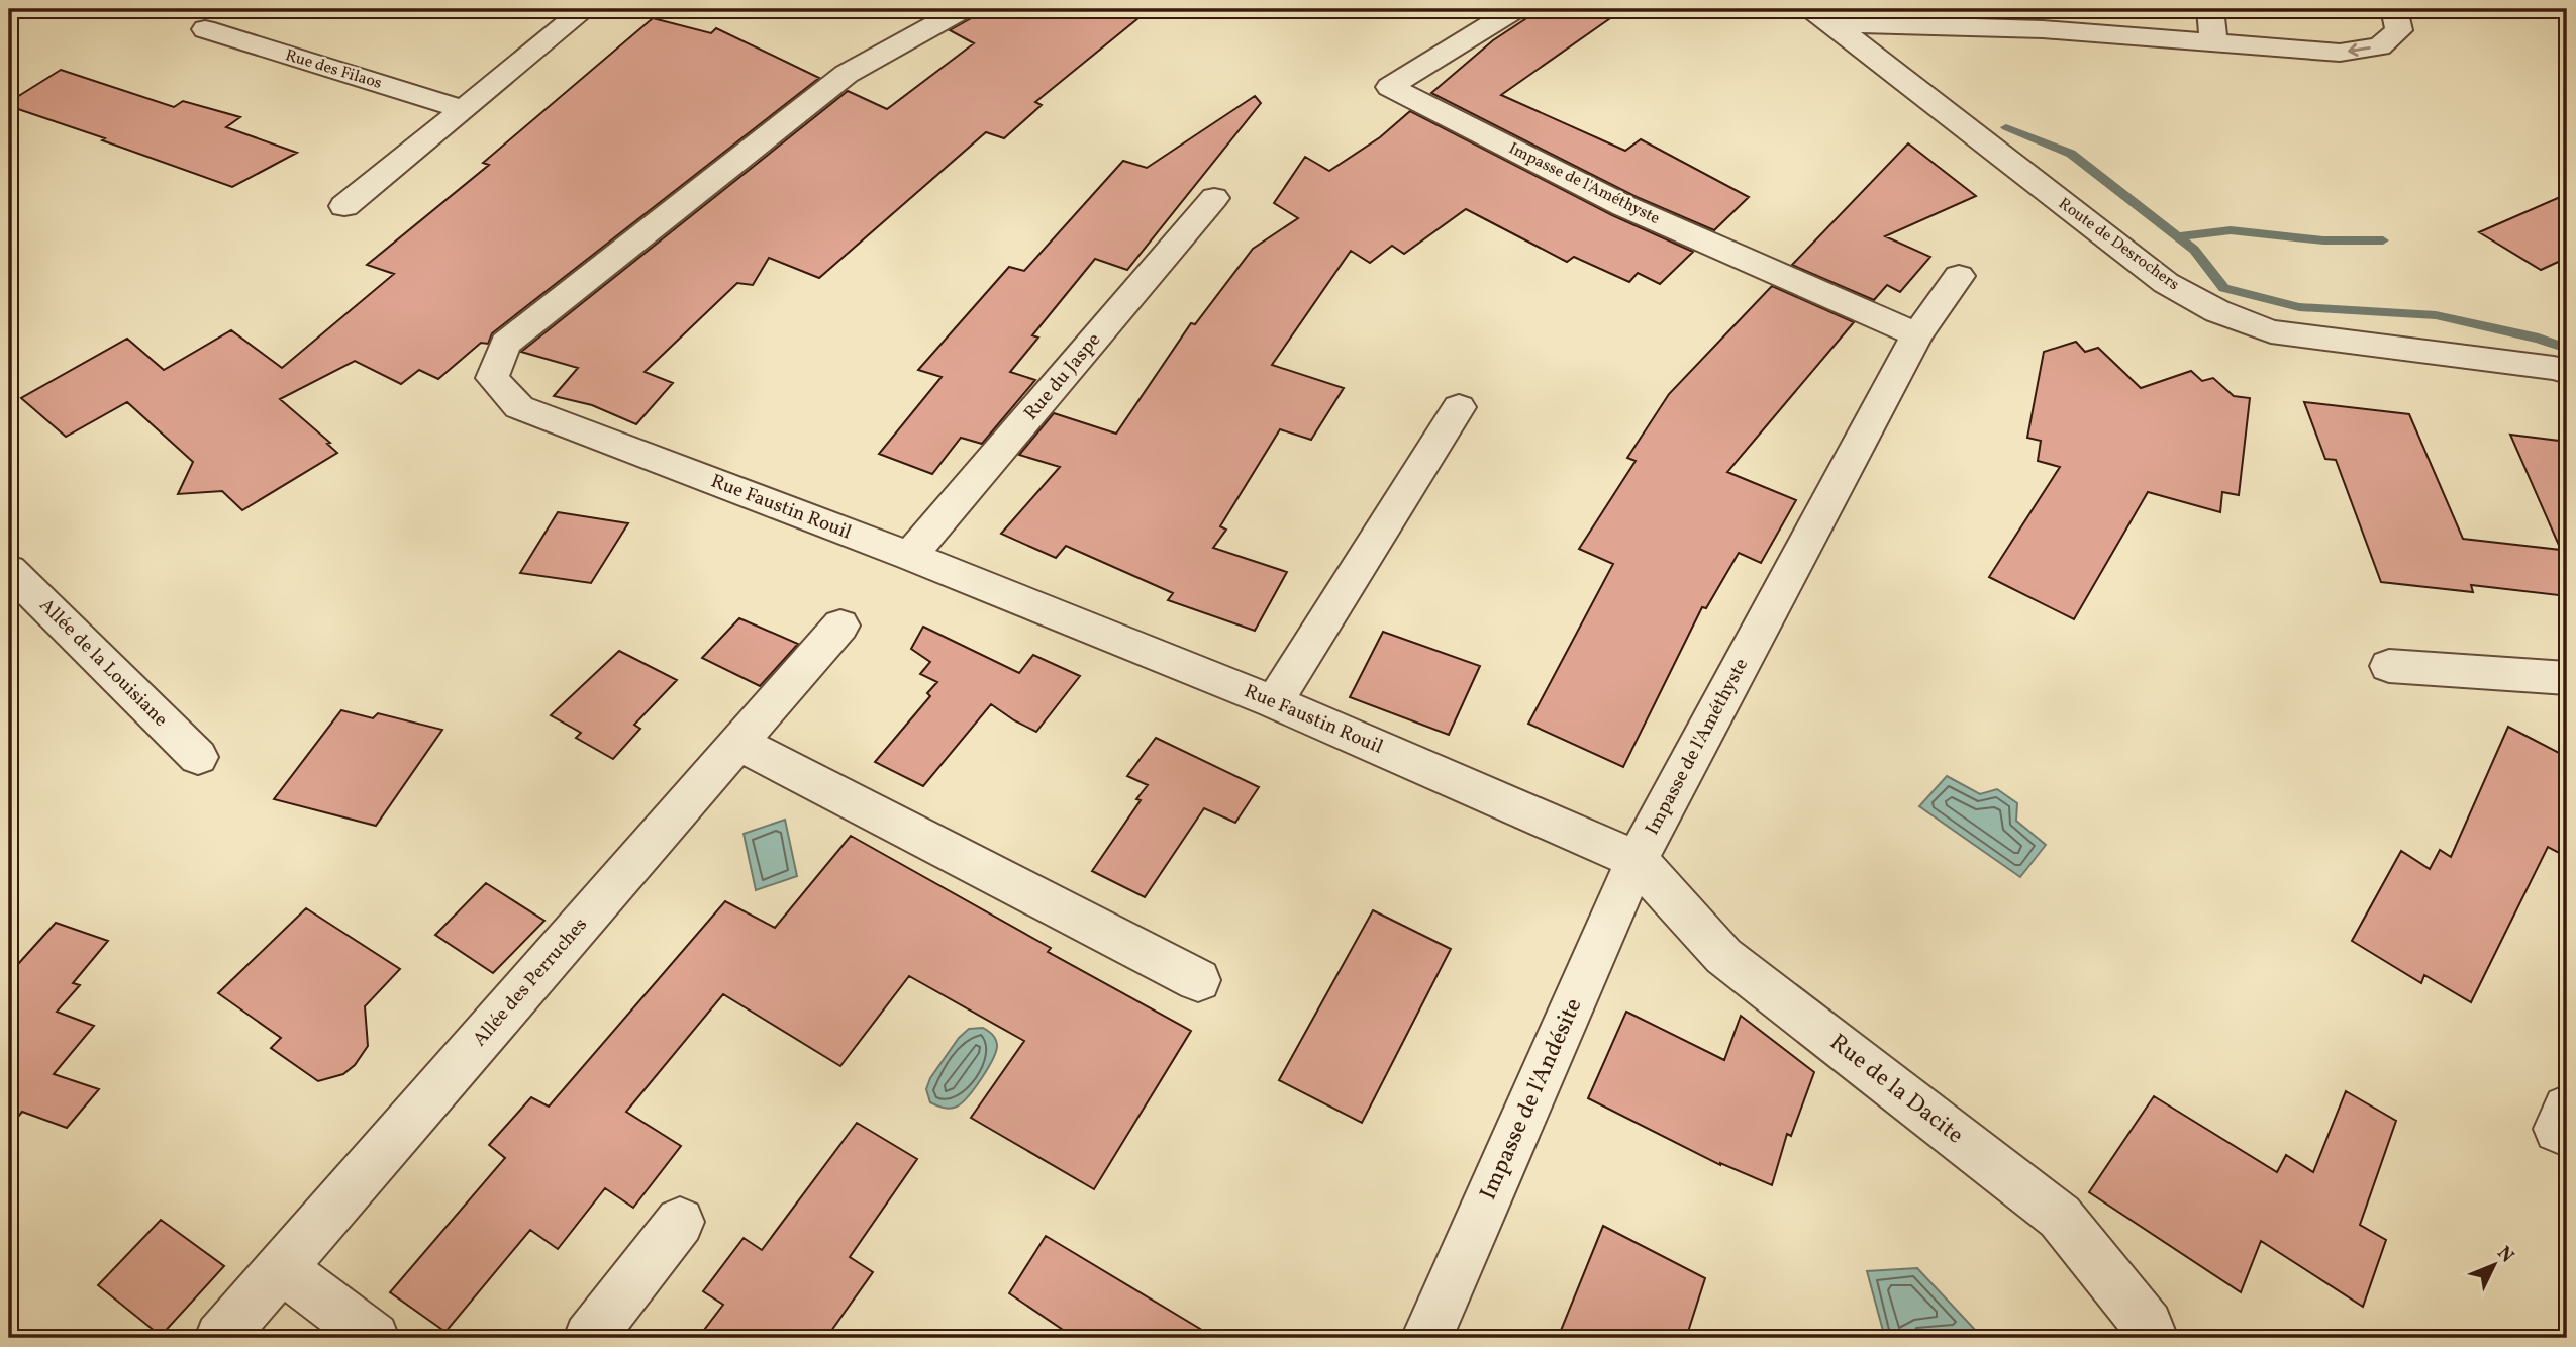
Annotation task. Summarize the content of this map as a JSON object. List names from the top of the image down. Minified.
{"streets":{"street":["Rue des Filaos","Impasse de l'Améthyste","Route de Desrochers","Rue du Jaspe","Rue Faustin Rouil","Allée de la Louisiane","Allée des Perruches","Rue de la Dacite","Impasse de l'Andésite"]},"crossings":[["Impasse de l'Améthyste","Rue Faustin Rouil"],["Impasse de l'Améthyste","Rue de la Dacite"],["Impasse de l'Améthyste","Impasse de l'Andésite"],["Rue du Jaspe","Rue Faustin Rouil"],["Rue Faustin Rouil","Rue de la Dacite"],["Rue Faustin Rouil","Impasse de l'Andésite"],["Rue de la Dacite","Impasse de l'Andésite"]],"north":"top right"}
